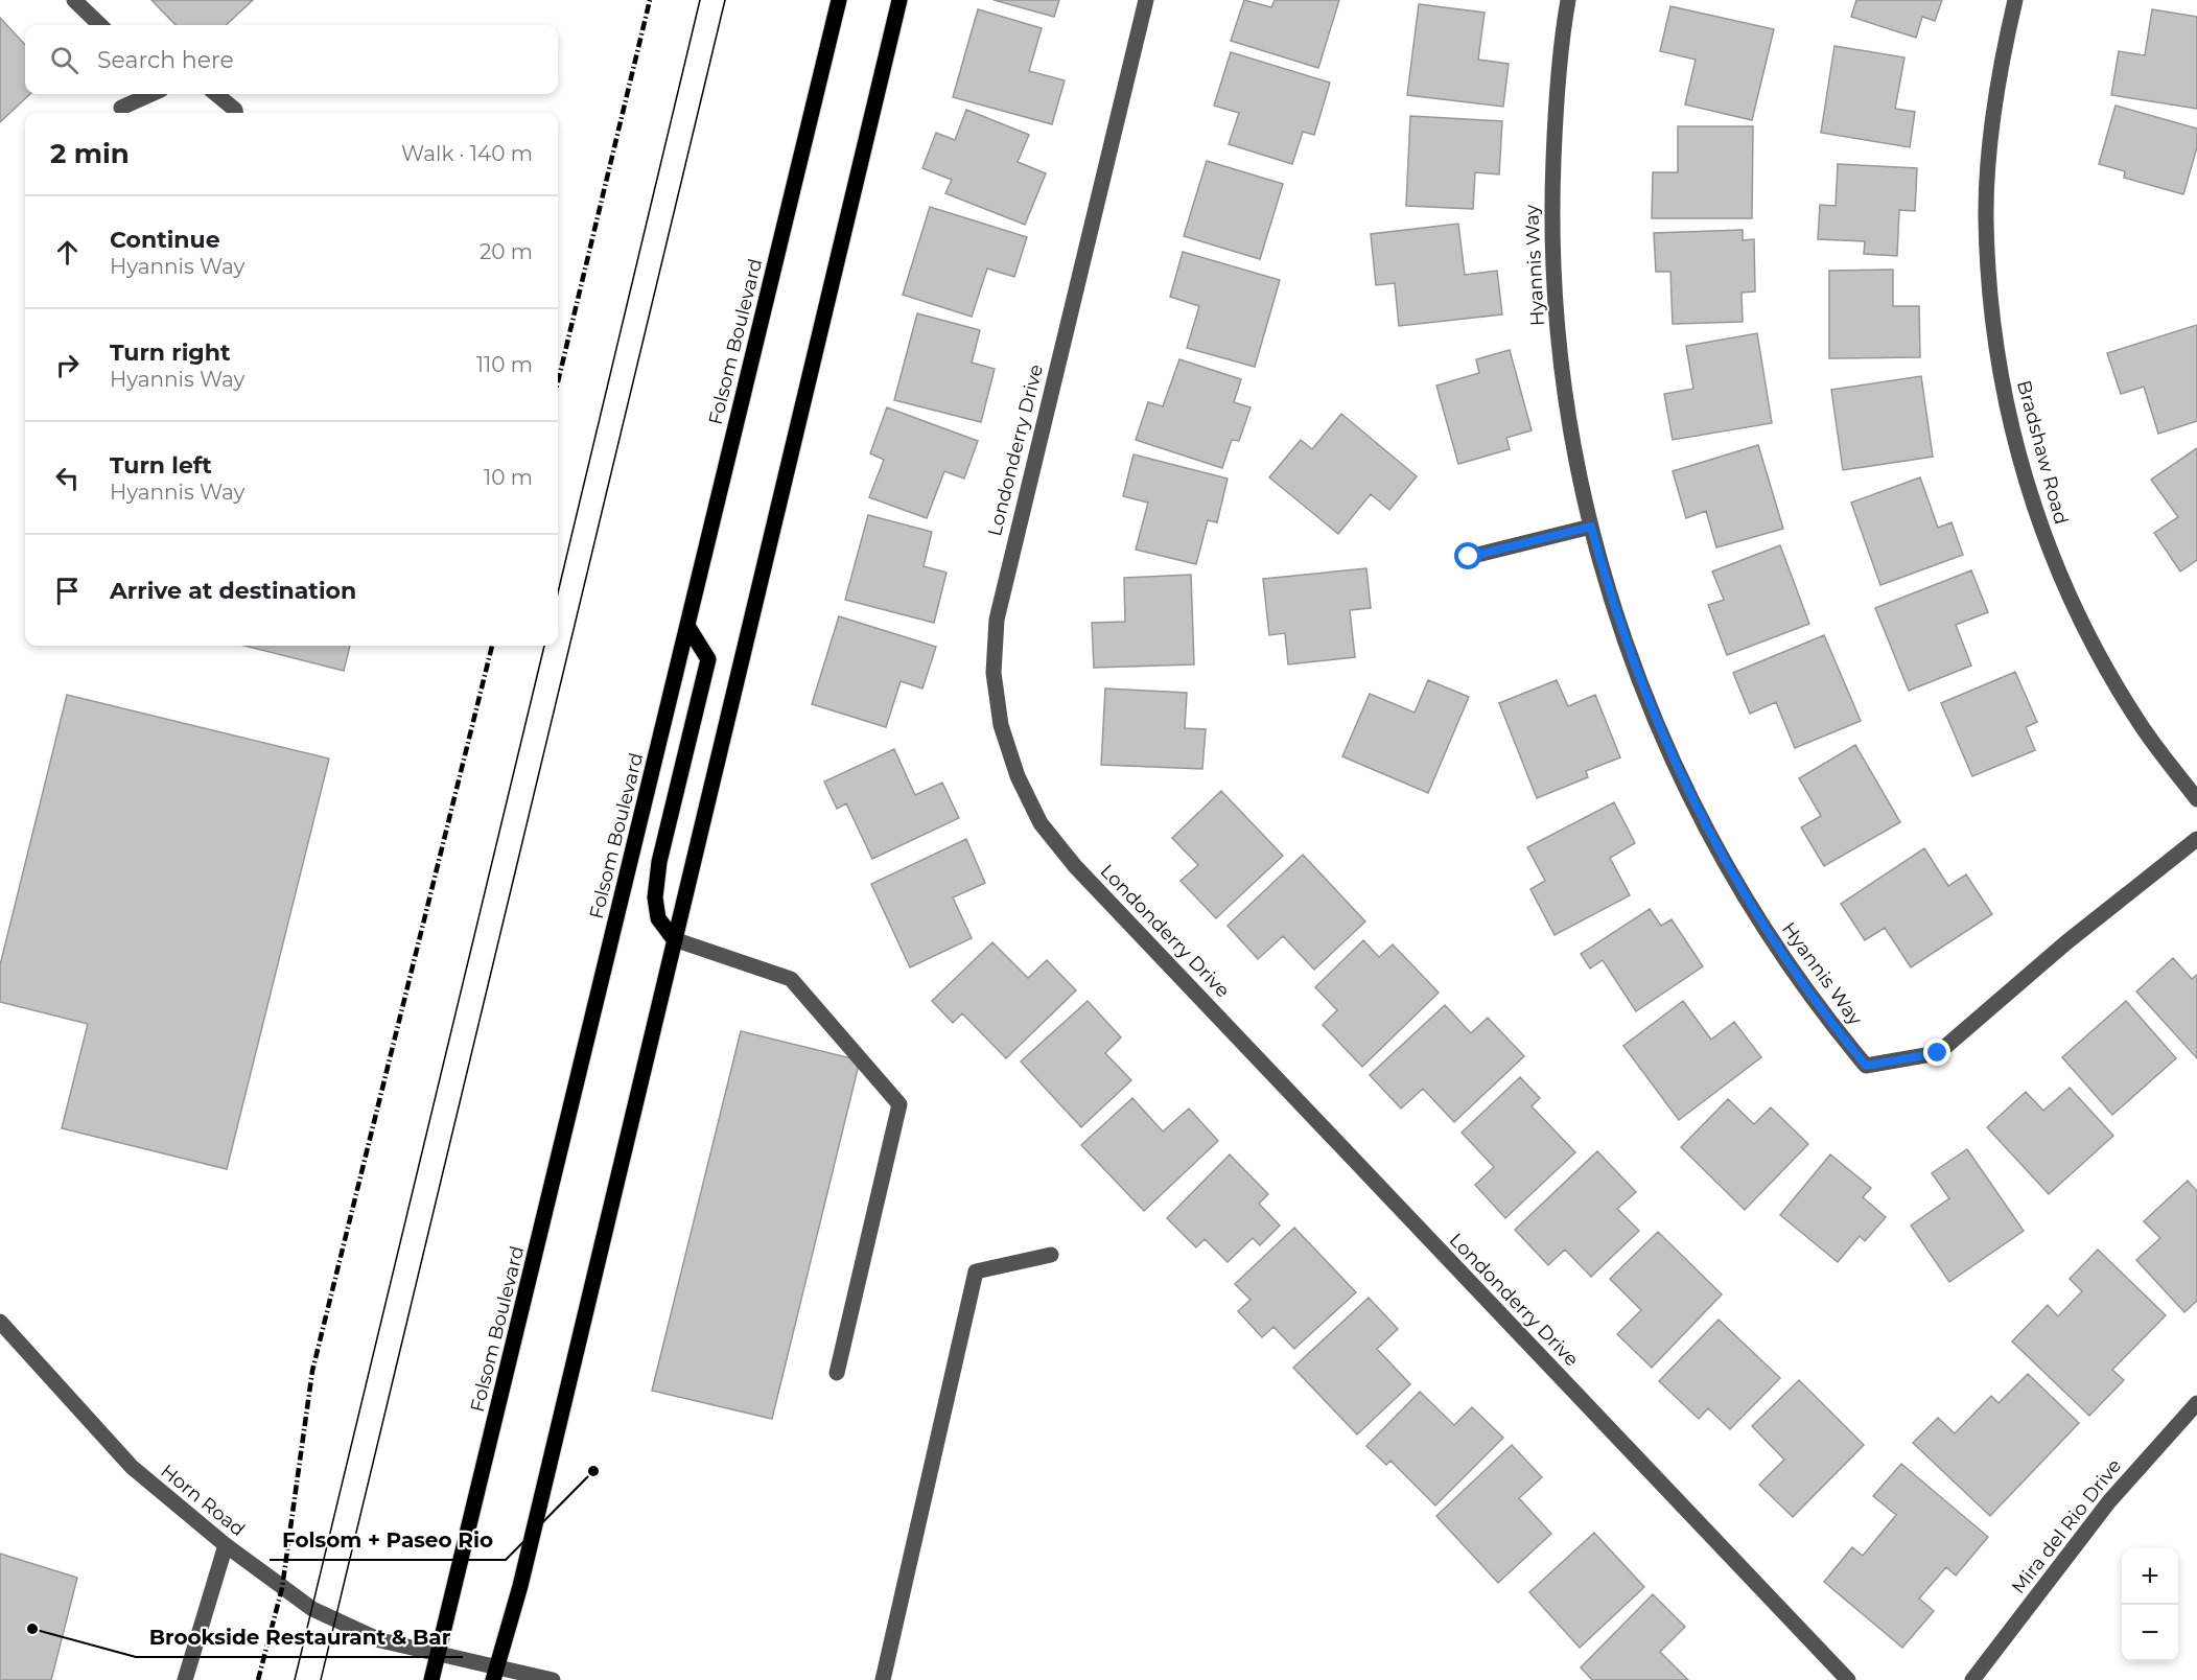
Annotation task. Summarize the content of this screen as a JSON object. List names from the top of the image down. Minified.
{"streets":{"main road":["Folsom Boulevard"],"street":["Hyannis Way","Londonderry Drive","Bradshaw Road","Horn Road","Mira del Rio Drive"]},"crossings":[["Folsom Boulevard","Horn Road"]],"places":["Folsom + Paseo Rio","Brookside Restaurant & Bar"],"page":{"search":"Search here","heading":["2 min","Walk · 140 m"],"list":[["Continue","Hyannis Way","20 m"],["Turn right","Hyannis Way","110 m"],["Turn left","Hyannis Way","10 m"],"Arrive at destination"],"map_buttons":["+","−"]}}
